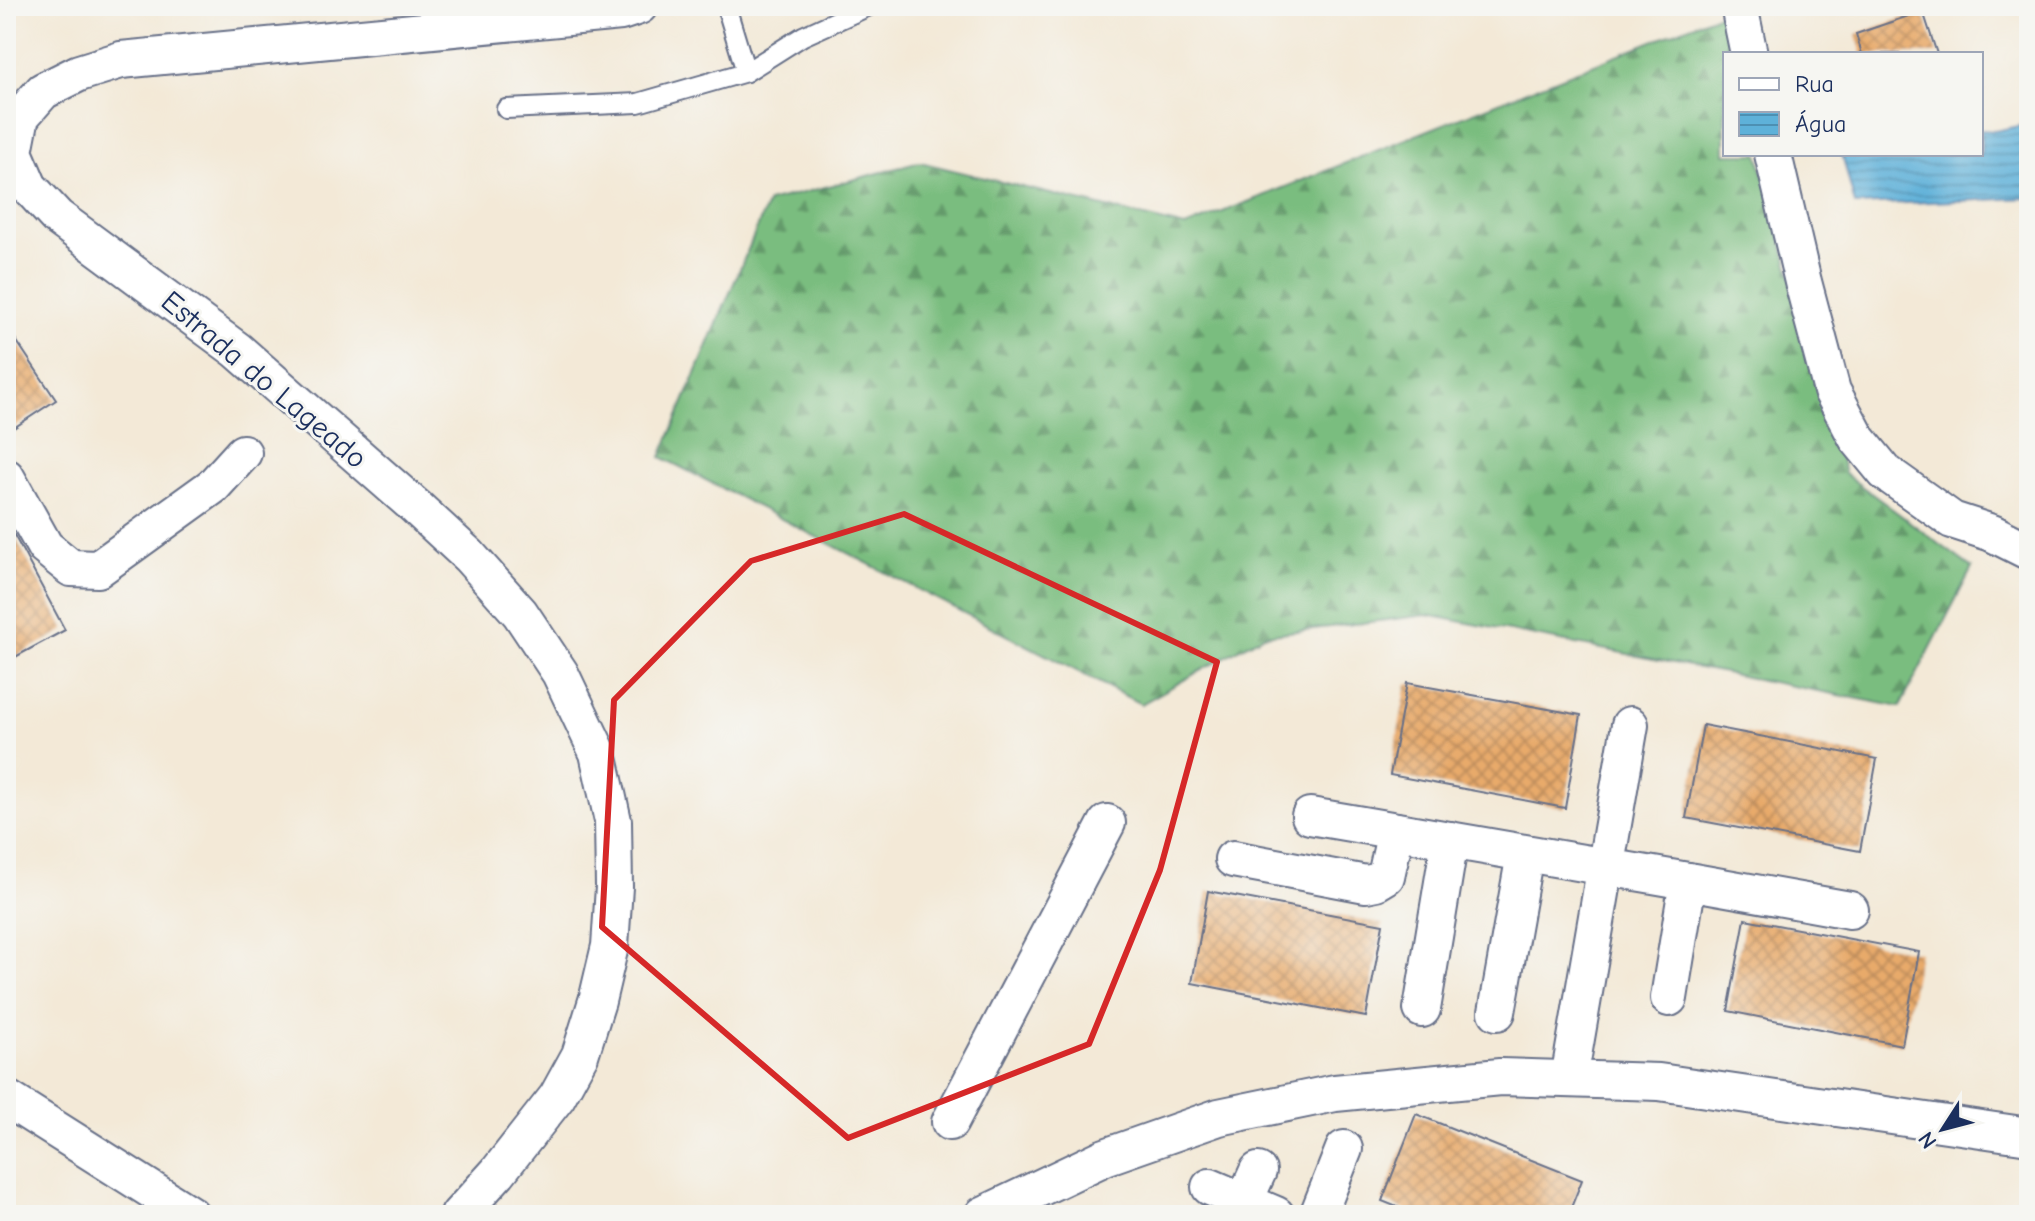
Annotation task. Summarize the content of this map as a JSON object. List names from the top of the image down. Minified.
{"streets":{"street":["Estrada do Lageado"]},"legend":["Rua","Água"],"north":"bottom left"}
